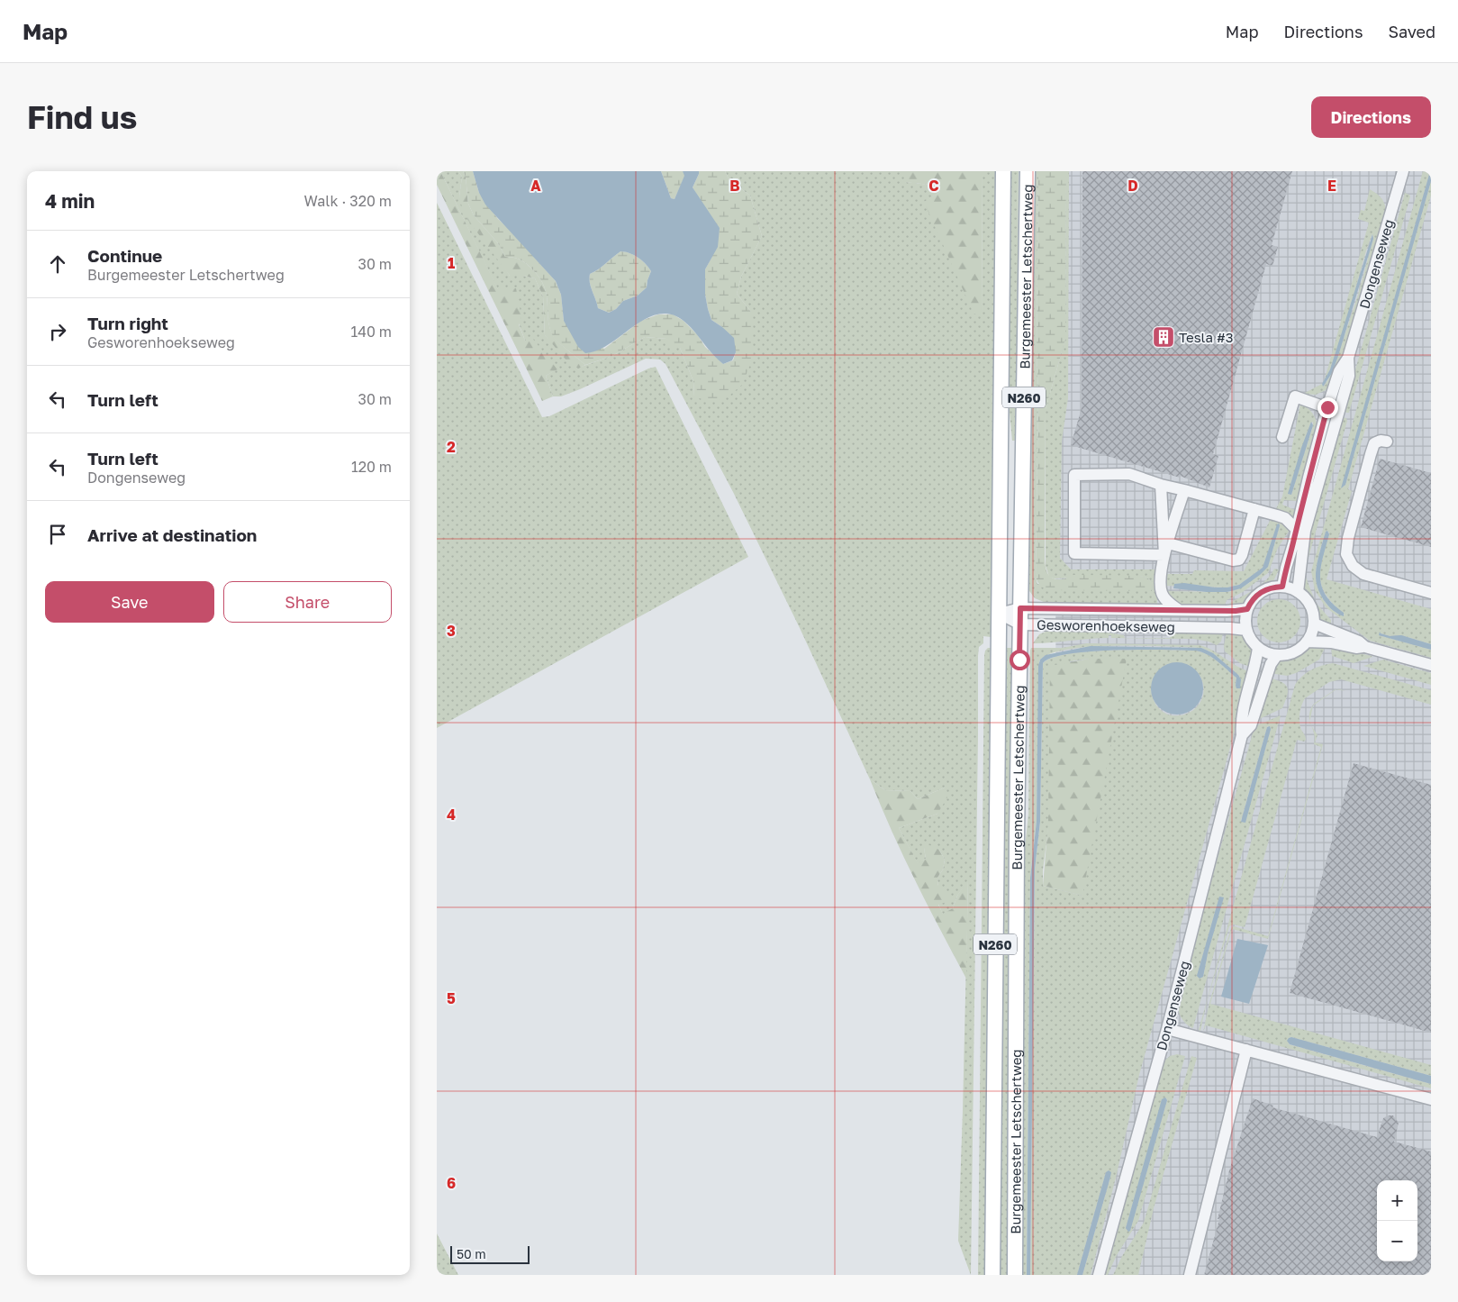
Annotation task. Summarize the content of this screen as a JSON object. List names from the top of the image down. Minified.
{"streets":{"main road":["Burgemeester Letschertweg","N260"],"street":["Dongenseweg","Gesworenhoekseweg"]},"crossings":[["Dongenseweg","Gesworenhoekseweg"],["Burgemeester Letschertweg","Gesworenhoekseweg"]],"places":{"building":["Tesla #3"]},"scale_bar":"50 m","page":{"header":"Map","nav":["Map","Directions","Saved"],"buttons":["Directions",["Save","Share"]],"title":"Find us","heading":["4 min","Walk · 320 m"],"list":[["Continue","Burgemeester Letschertweg","30 m"],["Turn right","Gesworenhoekseweg","140 m"],["Turn left","30 m"],["Turn left","Dongenseweg","120 m"],"Arrive at destination"],"map_buttons":["+","−"],"scale":"50 m"},"grid":{"columns":["A","B","C","D","E"],"rows":["1","2","3","4","5","6"]}}
